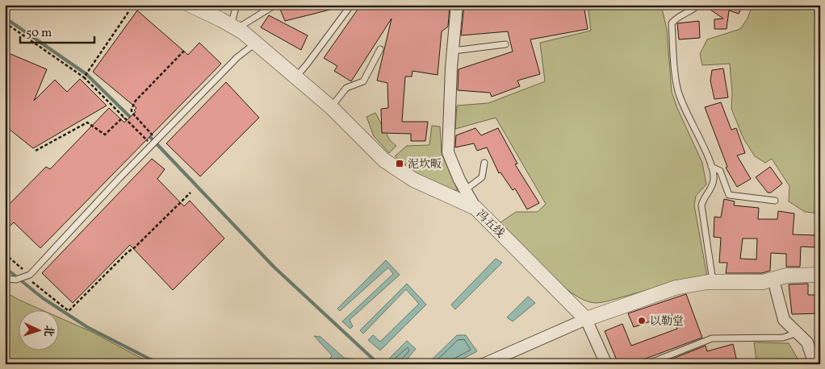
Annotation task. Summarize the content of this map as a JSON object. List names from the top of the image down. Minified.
{"streets":{"street":["冯五线"]},"places":{"transit":["泥坎畈"],"other":["以勒堂"]},"scale_bar":"50 m","north":"right"}
